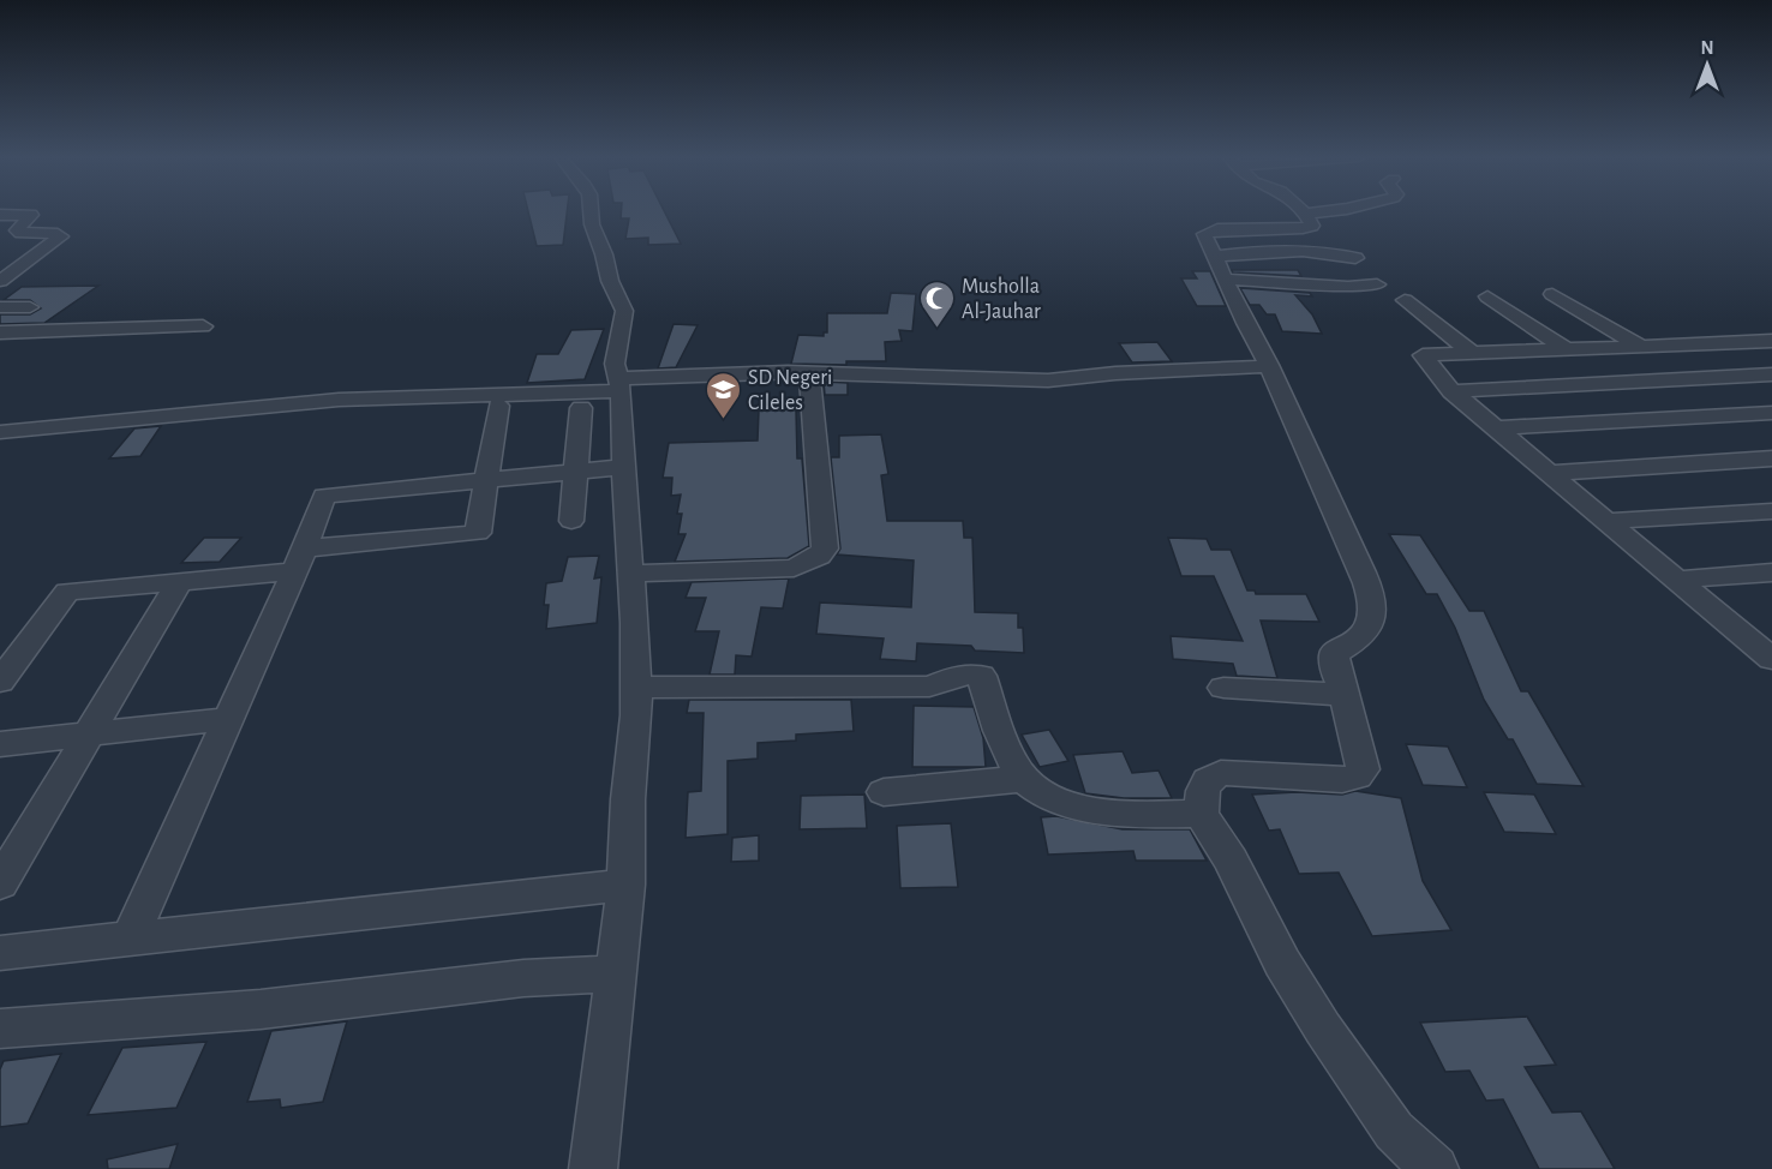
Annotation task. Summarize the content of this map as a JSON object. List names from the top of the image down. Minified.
{"places":{"mosque":["Musholla Al-Jauhar"],"school or university":["SD Negeri Cileles"]},"north":"top"}
